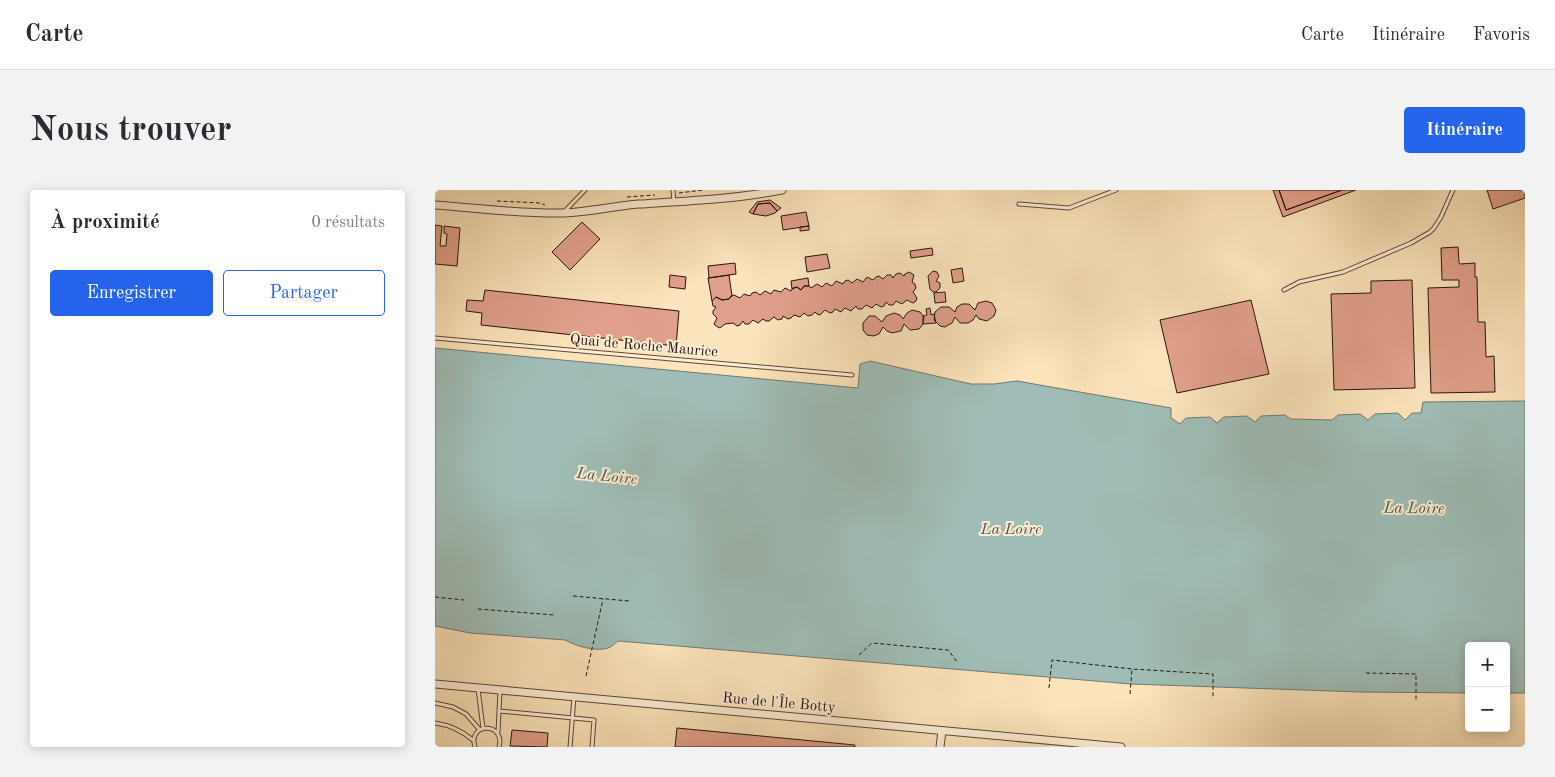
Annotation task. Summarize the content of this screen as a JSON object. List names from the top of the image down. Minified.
{"streets":{"street":["Rue de l'Île Botty"],"lane":["Quai de Roche Maurice"]},"water":["La Loire"],"page":{"header":"Carte","nav":["Carte","Itinéraire","Favoris"],"buttons":["Itinéraire",["Enregistrer","Partager"]],"title":"Nous trouver","heading":["À proximité","0 résultats"],"map_buttons":["+","−"]}}
